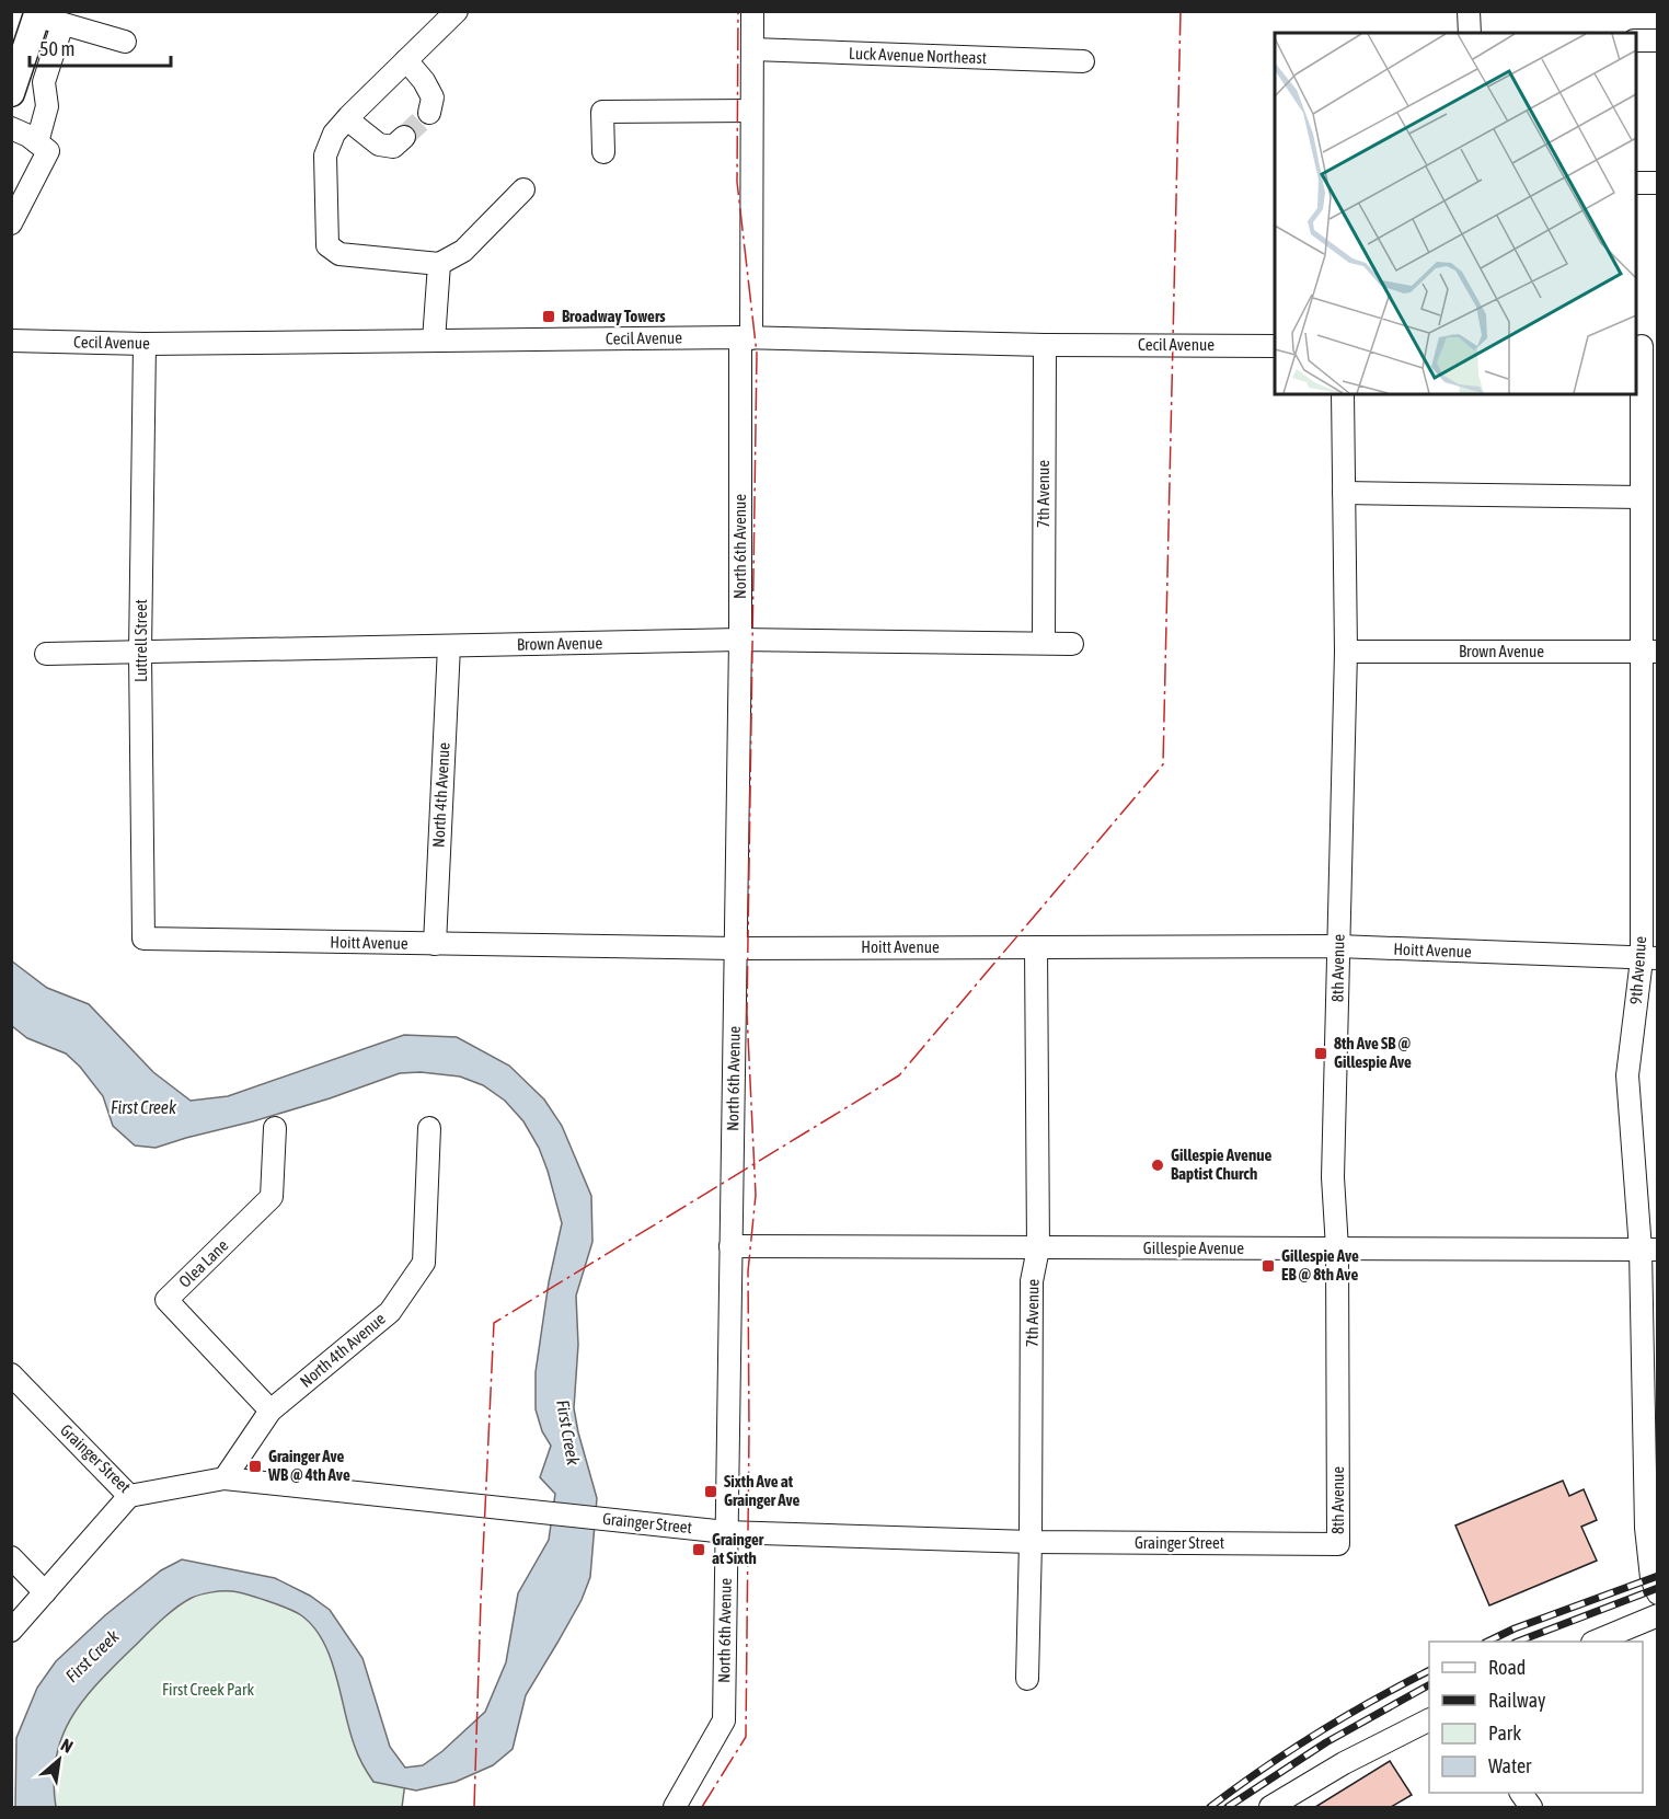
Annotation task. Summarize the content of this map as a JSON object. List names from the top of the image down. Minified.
{"streets":{"street":["Luck Avenue Northeast","Cecil Avenue","7th Avenue","North 6th Avenue","Luttrell Street","Brown Avenue","North 4th Avenue","Hoitt Avenue","8th Avenue","9th Avenue","Gillespie Avenue","Olea Lane","Grainger Street"]},"crossings":[["Luck Avenue Northeast","North 6th Avenue"],["Cecil Avenue","7th Avenue"],["Cecil Avenue","North 6th Avenue"],["Cecil Avenue","Luttrell Street"],["7th Avenue","Brown Avenue"],["7th Avenue","Hoitt Avenue"],["7th Avenue","Gillespie Avenue"],["7th Avenue","Grainger Street"],["North 6th Avenue","Brown Avenue"],["North 6th Avenue","Hoitt Avenue"],["North 6th Avenue","Gillespie Avenue"],["North 6th Avenue","Grainger Street"],["Luttrell Street","Brown Avenue"],["Luttrell Street","Hoitt Avenue"],["Brown Avenue","North 4th Avenue"],["Brown Avenue","8th Avenue"],["Brown Avenue","9th Avenue"],["North 4th Avenue","Hoitt Avenue"],["North 4th Avenue","Olea Lane"],["North 4th Avenue","Grainger Street"],["Hoitt Avenue","8th Avenue"],["Hoitt Avenue","9th Avenue"],["8th Avenue","Gillespie Avenue"],["8th Avenue","Grainger Street"],["9th Avenue","Gillespie Avenue"]],"water":["First Creek"],"parks":["First Creek Park"],"places":{"transit":["Broadway Towers","8th Ave SB @ Gillespie Ave","Gillespie Ave EB @ 8th Ave","Grainger Ave WB @ 4th Ave","Sixth Ave at Grainger Ave","Grainger at Sixth"],"other":["Gillespie Avenue Baptist Church"]},"legend":["Road","Railway","Park","Water"],"scale_bar":"50 m","north":"top right"}
